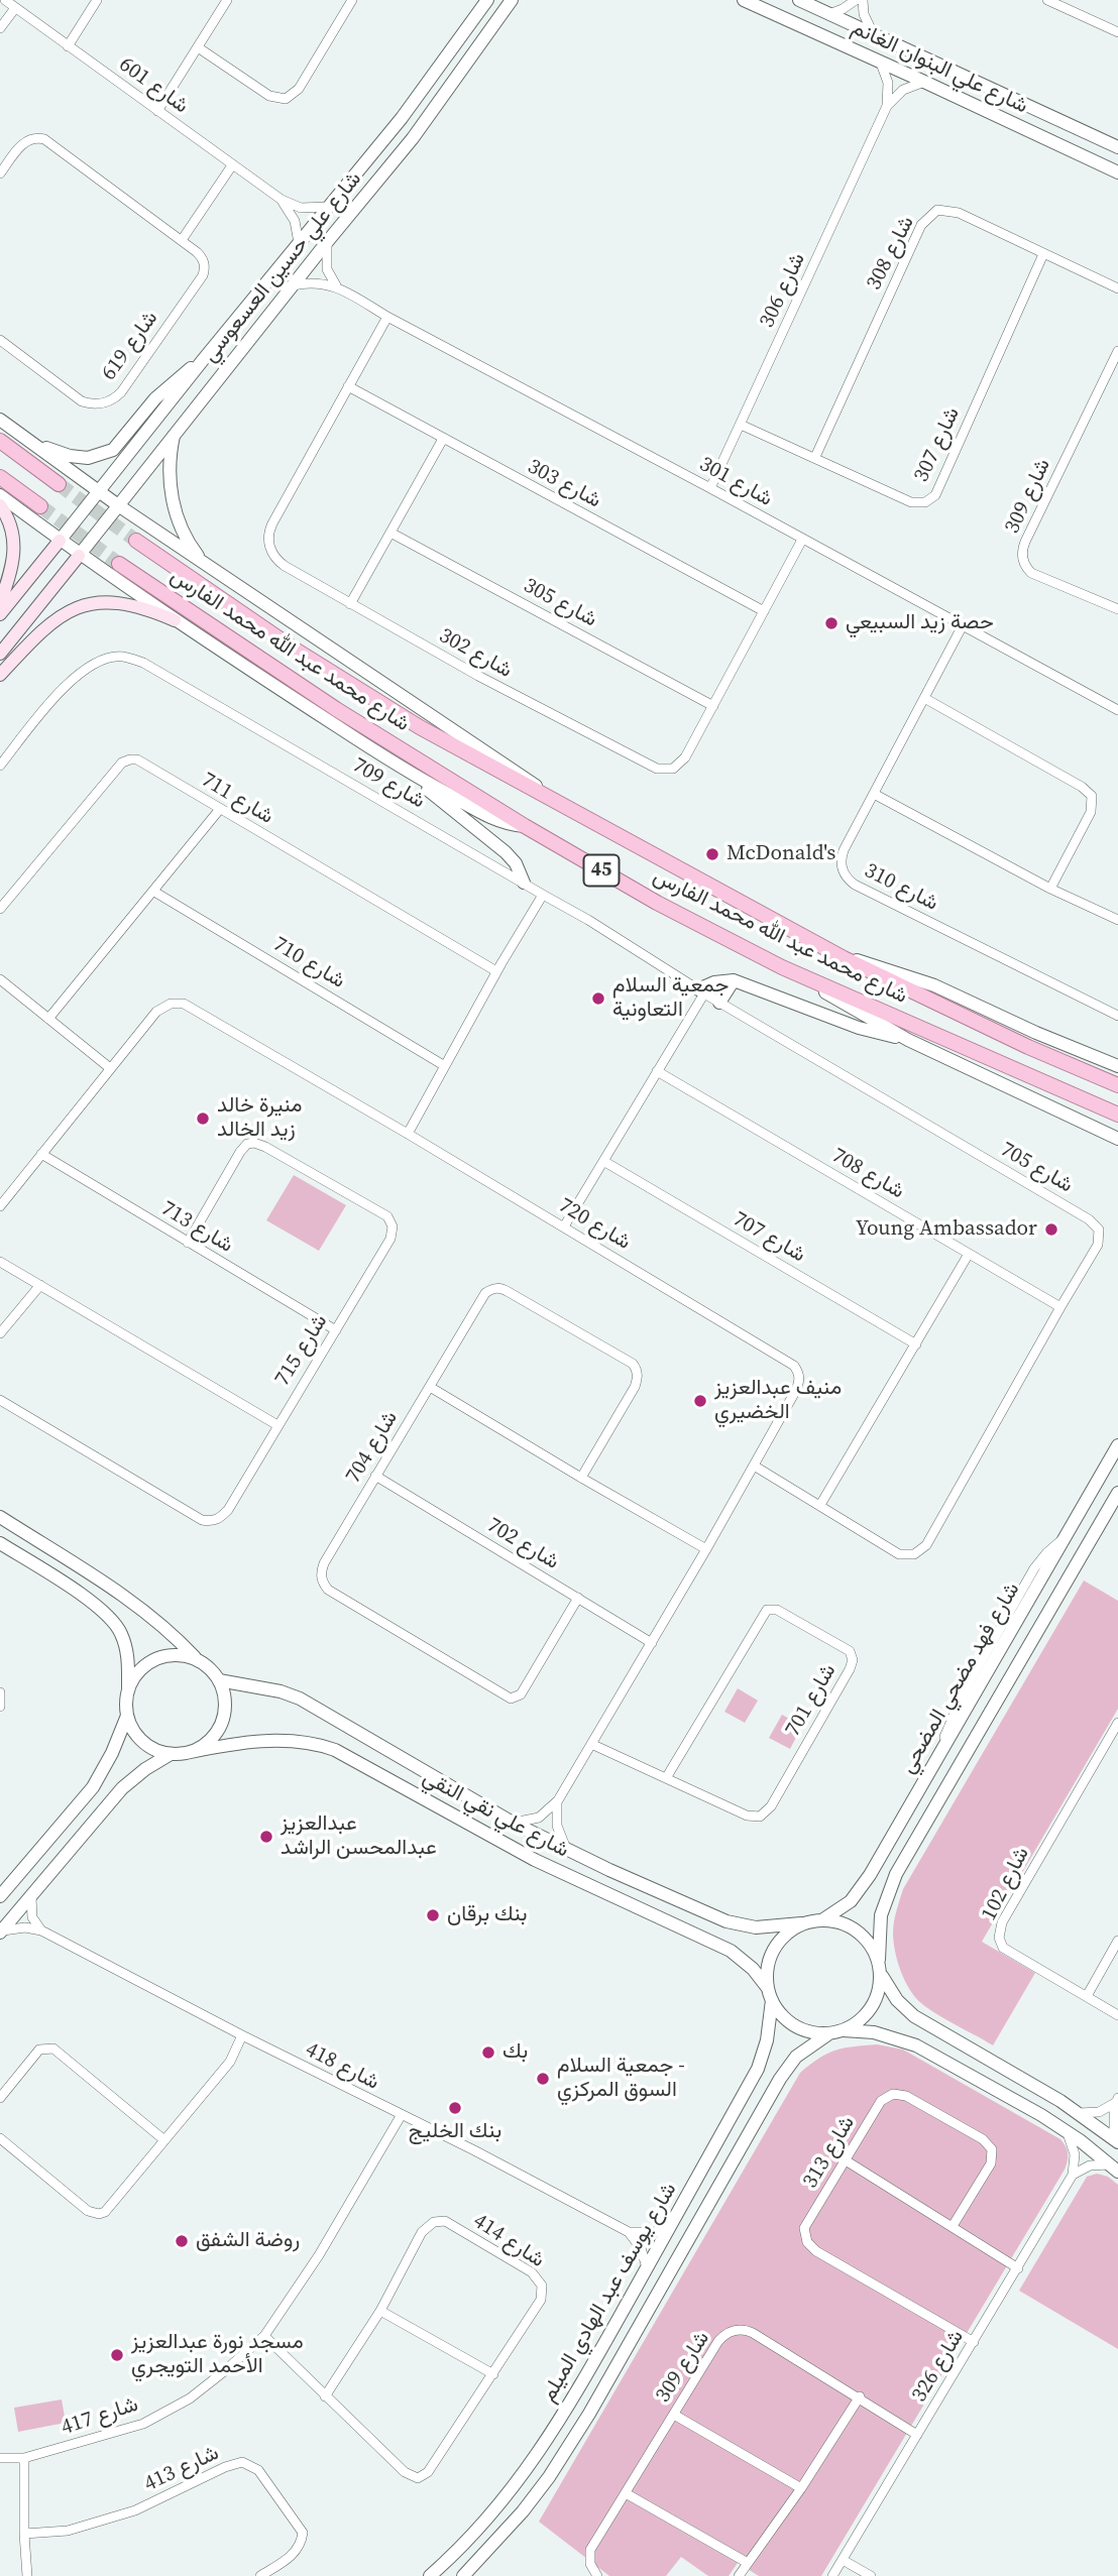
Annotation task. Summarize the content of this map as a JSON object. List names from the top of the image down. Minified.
{"streets":{"main road":["شارع محمد عبد الله محمد الفارس","45"],"street":["شارع علي البنوان الغانم","شارع 601","شارع 308","شارع علي حسين العسعوسي","شارع 306","شارع 619","شارع 307","شارع 301","شارع 303","شارع 309","شارع 305","شارع 302","شارع 709","شارع 711","شارع 310","شارع 710","شارع 705","شارع 708","شارع 720","شارع 713","شارع 707","شارع 715","شارع 704","شارع 702","شارع فهد مضحي المضحي","شارع 701","شارع علي نقي النقي","شارع 102","شارع 418","شارع 313","شارع 414","شارع يوسف عبد الهادي الميلم","شارع 326","شارع 417","شارع 413"]},"crossings":[["شارع علي البنوان الغانم","شارع 306"],["شارع 601","شارع علي حسين العسعوسي"],["شارع 308","شارع 307"],["شارع علي حسين العسعوسي","شارع 301"],["شارع 306","شارع 307"],["شارع 306","شارع 301"],["شارع 301","شارع 302"],["شارع 301","شارع 310"],["شارع 303","شارع 302"],["شارع 309","شارع 326"],["شارع 305","شارع 302"],["شارع 709","شارع 705"],["شارع 705","شارع 708"],["شارع 705","شارع 720"],["شارع 720","شارع 713"],["شارع 720","شارع 702"],["شارع 720","شارع 701"],["شارع 720","شارع علي نقي النقي"],["شارع 713","شارع 715"],["شارع 704","شارع 702"],["شارع فهد مضحي المضحي","شارع علي نقي النقي"],["شارع فهد مضحي المضحي","شارع يوسف عبد الهادي الميلم"],["شارع علي نقي النقي","شارع يوسف عبد الهادي الميلم"],["شارع 418","شارع 417"],["شارع 313","شارع 326"],["شارع 414","شارع 417"]],"places":["حصة زيد السبيعي","McDonald's","جمعية السلام التعاونية","منيرة خالد زيد الخالد","Young Ambassador","منيف عبدالعزيز الخضيري","عبدالعزيز عبدالمحسن الراشد","بنك برقان","بك","جمعية السلام - السوق المركزي","بنك الخليج","روضة الشفق","مسجد نورة عبدالعزيز الأحمد التويجري"]}
